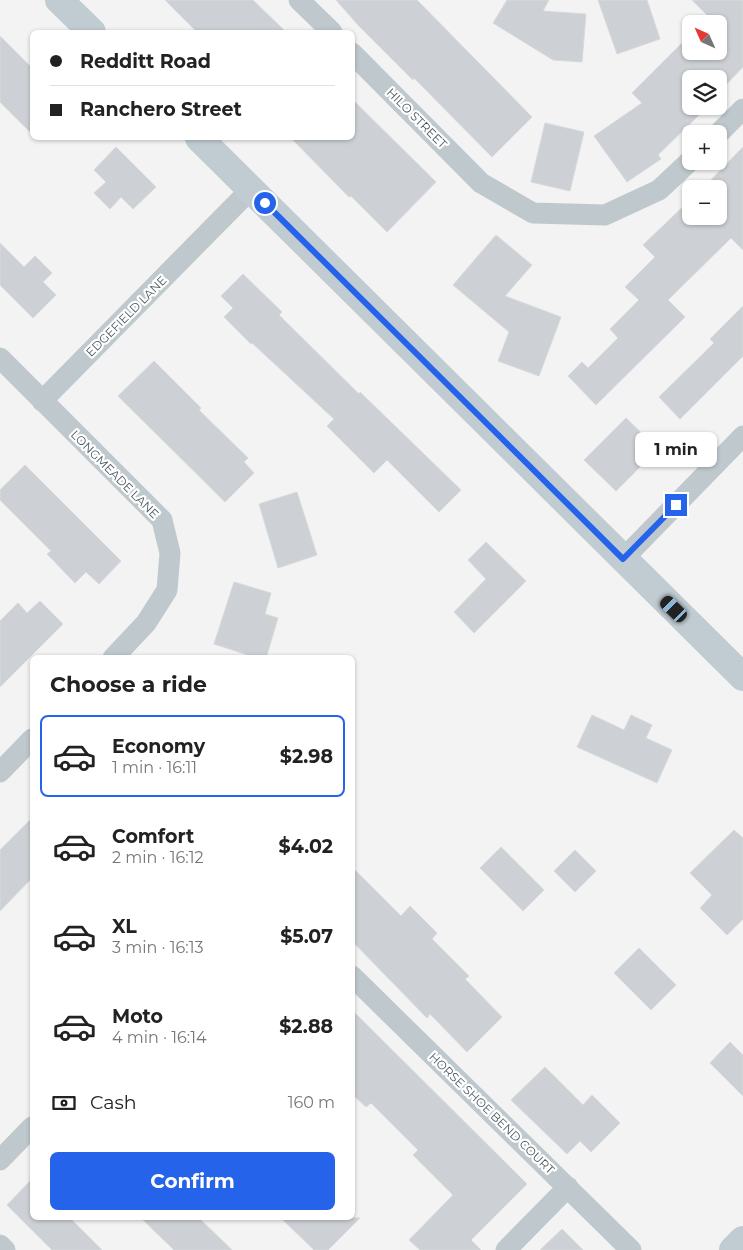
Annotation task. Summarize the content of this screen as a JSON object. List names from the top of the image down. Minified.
{"streets":{"street":["HILO STREET","EDGEFIELD LANE","LONGMEADE LANE","HORSE SHOE BEND COURT"]},"crossings":[["EDGEFIELD LANE","LONGMEADE LANE"]],"north":"top left","page":{"map_buttons":["+","−"],"banner":["Redditt Road","Ranchero Street"],"bubble":"1 min","heading":"Choose a ride","list":[{"name":"Economy","note":"1 min · 16:11","value":"$2.98"},{"name":"Comfort","note":"2 min · 16:12","value":"$4.02"},{"name":"XL","note":"3 min · 16:13","value":"$5.07"},{"name":"Moto","note":"4 min · 16:14","value":"$2.88"}],"pay":["Cash","160 m"],"buttons":"Confirm"}}
